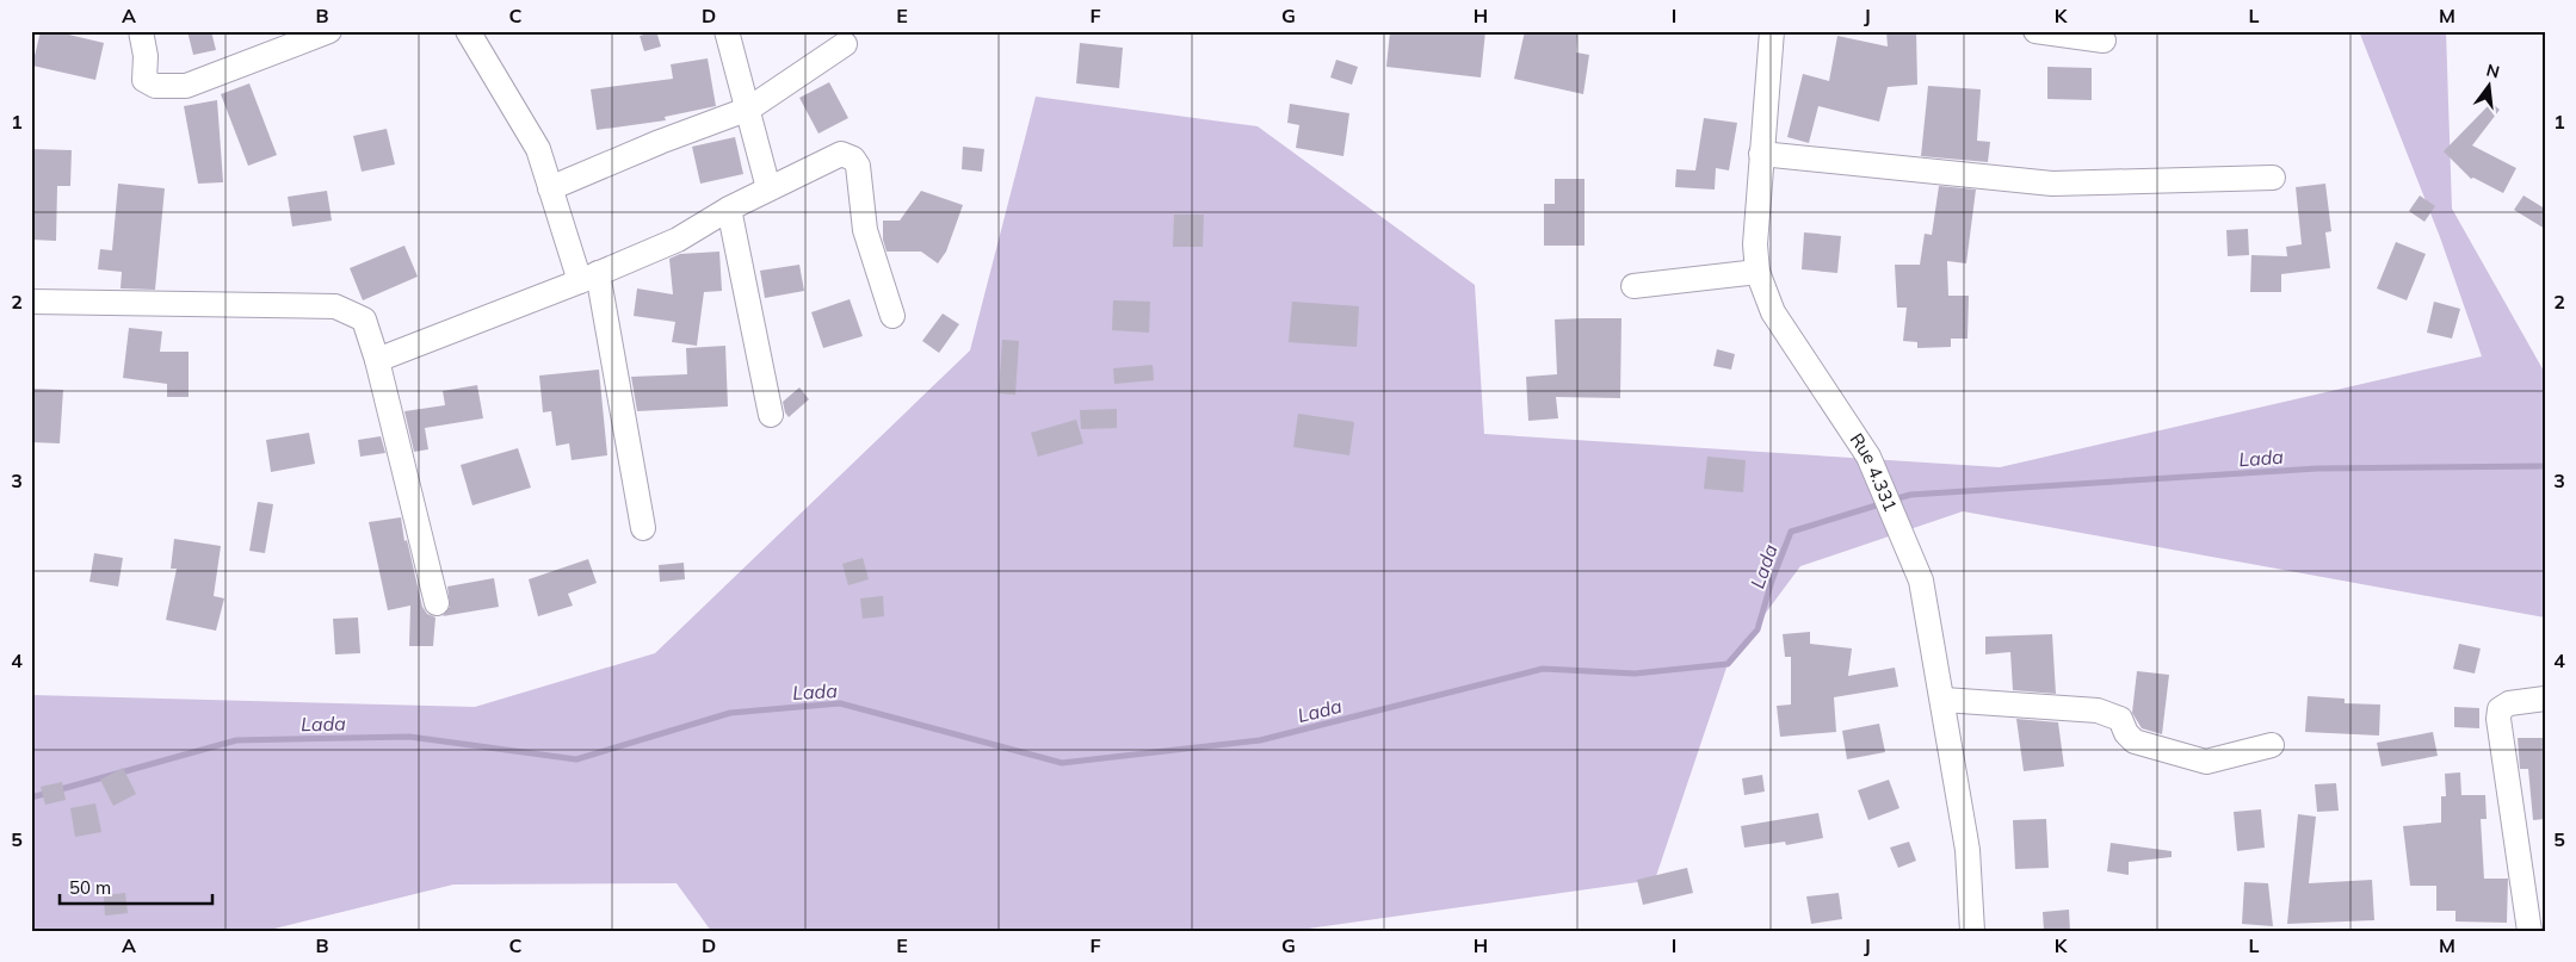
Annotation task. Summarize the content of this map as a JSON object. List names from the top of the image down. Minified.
{"streets":{"street":["Rue 4.331"]},"water":["Lada"],"scale_bar":"50 m","north":"top","grid":{"columns":["A","B","C","D","E","F","G","H","I","J","K","L","M"],"rows":["1","2","3","4","5"]}}
